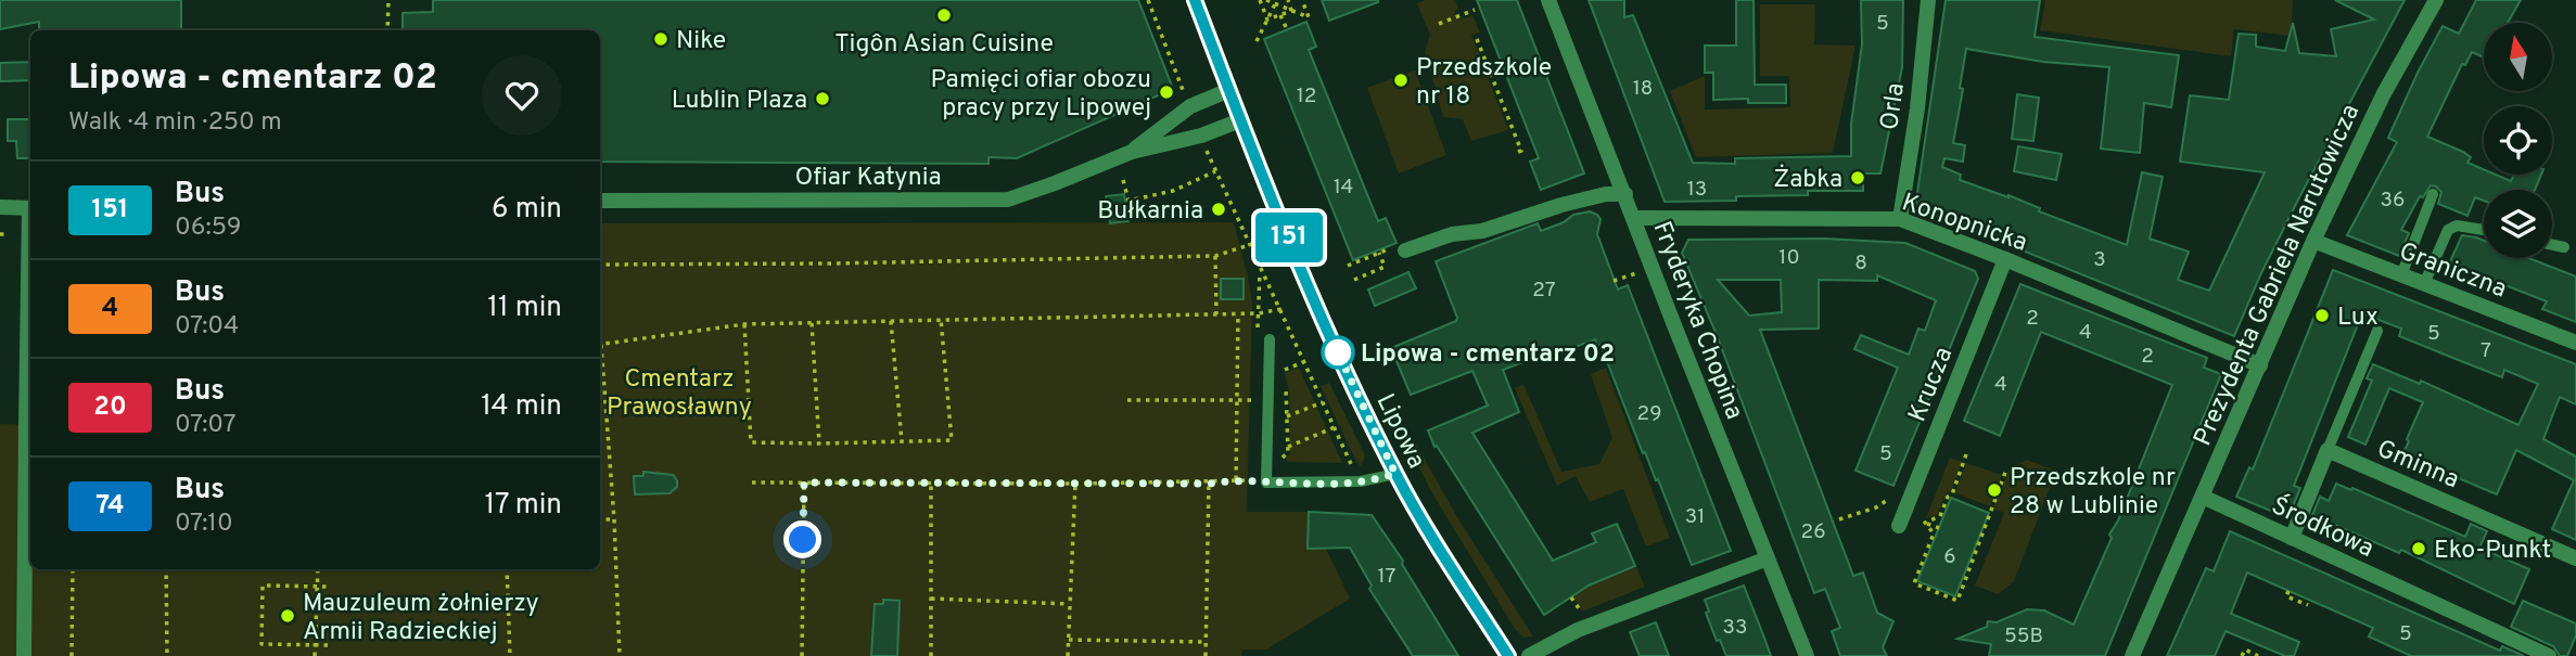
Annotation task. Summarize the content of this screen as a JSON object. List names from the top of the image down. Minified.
{"streets":{"street":["Orla","Ofiar Katynia","Konopnicka","Graniczna","Prezydenta Gabriela Narutowicza","Fryderyka Chopina","Krucza","Lipowa","Gminna","Środkowa"]},"crossings":[["Orla","Konopnicka"],["Ofiar Katynia","Lipowa"],["Konopnicka","Prezydenta Gabriela Narutowicza"],["Konopnicka","Fryderyka Chopina"],["Konopnicka","Krucza"],["Graniczna","Prezydenta Gabriela Narutowicza"],["Prezydenta Gabriela Narutowicza","Środkowa"]],"parks":["Cmentarz Prawosławny"],"places":["Tigôn Asian Cuisine","Nike","Przedszkole nr 18","Pamięci ofiar obozu pracy przy Lipowej","Lublin Plaza","Żabka","Bułkarnia","Lux","Lipowa - cmentarz 02","Przedszkole nr 28 w Lublinie","Eko-Punkt","Mauzuleum żołnierzy Armii Radzieckiej"],"lines":["bus line 151"],"house_numbers":["5","18","12","14","13","36","10","3","8","27","2","4","5","7","2","4","29","5","31","26","6","17","33","5","55B"],"north":"top","page":{"on_map":"151","heading":["Lipowa - cmentarz 02","Walk · 4 min · 250 m"],"list":[{"mark":"151","name":"Bus","note":"06:59","value":"6 min"},{"mark":"4","name":"Bus","note":"07:04","value":"11 min"},{"mark":"20","name":"Bus","note":"07:07","value":"14 min"},{"mark":"74","name":"Bus","note":"07:10","value":"17 min"}]}}
